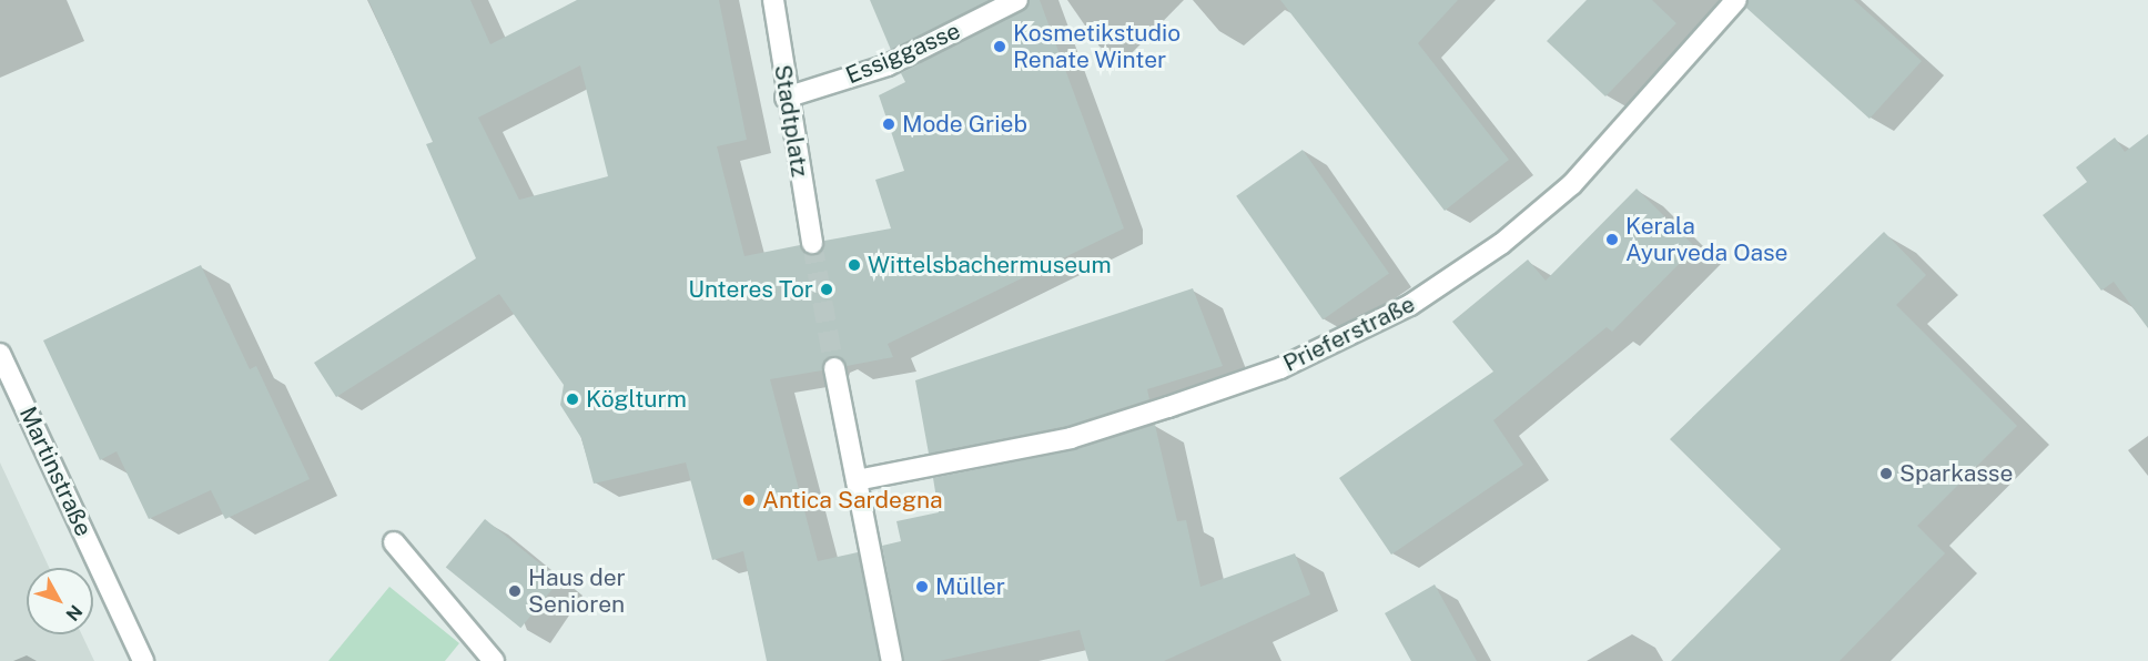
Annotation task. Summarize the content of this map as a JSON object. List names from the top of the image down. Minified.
{"streets":{"street":["Essiggasse","Stadtplatz","Prieferstraße","Martinstraße"]},"crossings":[["Essiggasse","Stadtplatz"]],"places":["Kosmetikstudio Renate Winter","Mode Grieb","Kerala Ayurveda Oase","Wittelsbachermuseum","Unteres Tor","Köglturm","Sparkasse","Antica Sardegna","Müller","Haus der Senioren"],"north":"bottom right"}
